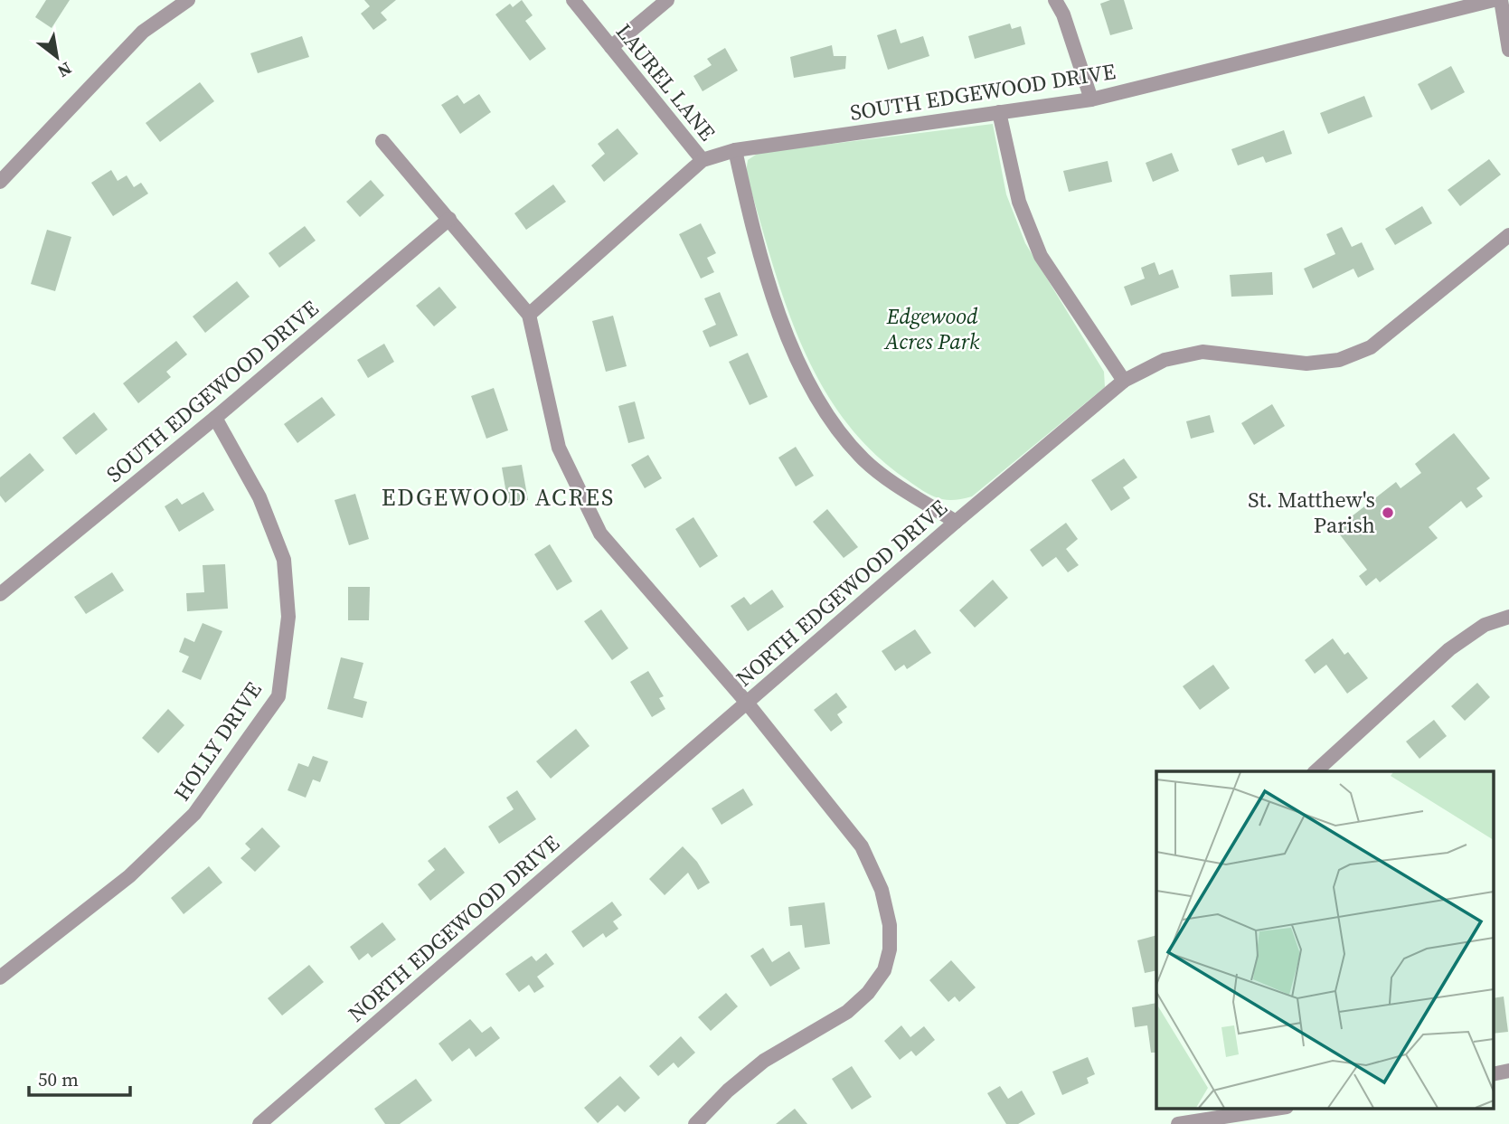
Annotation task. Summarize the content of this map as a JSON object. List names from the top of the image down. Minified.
{"streets":{"street":["LAUREL LANE","SOUTH EDGEWOOD DRIVE","NORTH EDGEWOOD DRIVE","HOLLY DRIVE"]},"crossings":[["LAUREL LANE","SOUTH EDGEWOOD DRIVE"],["SOUTH EDGEWOOD DRIVE","HOLLY DRIVE"]],"districts":["EDGEWOOD ACRES"],"parks":["Edgewood Acres Park"],"places":["St. Matthew's Parish"],"scale_bar":"50 m","north":"bottom right"}
